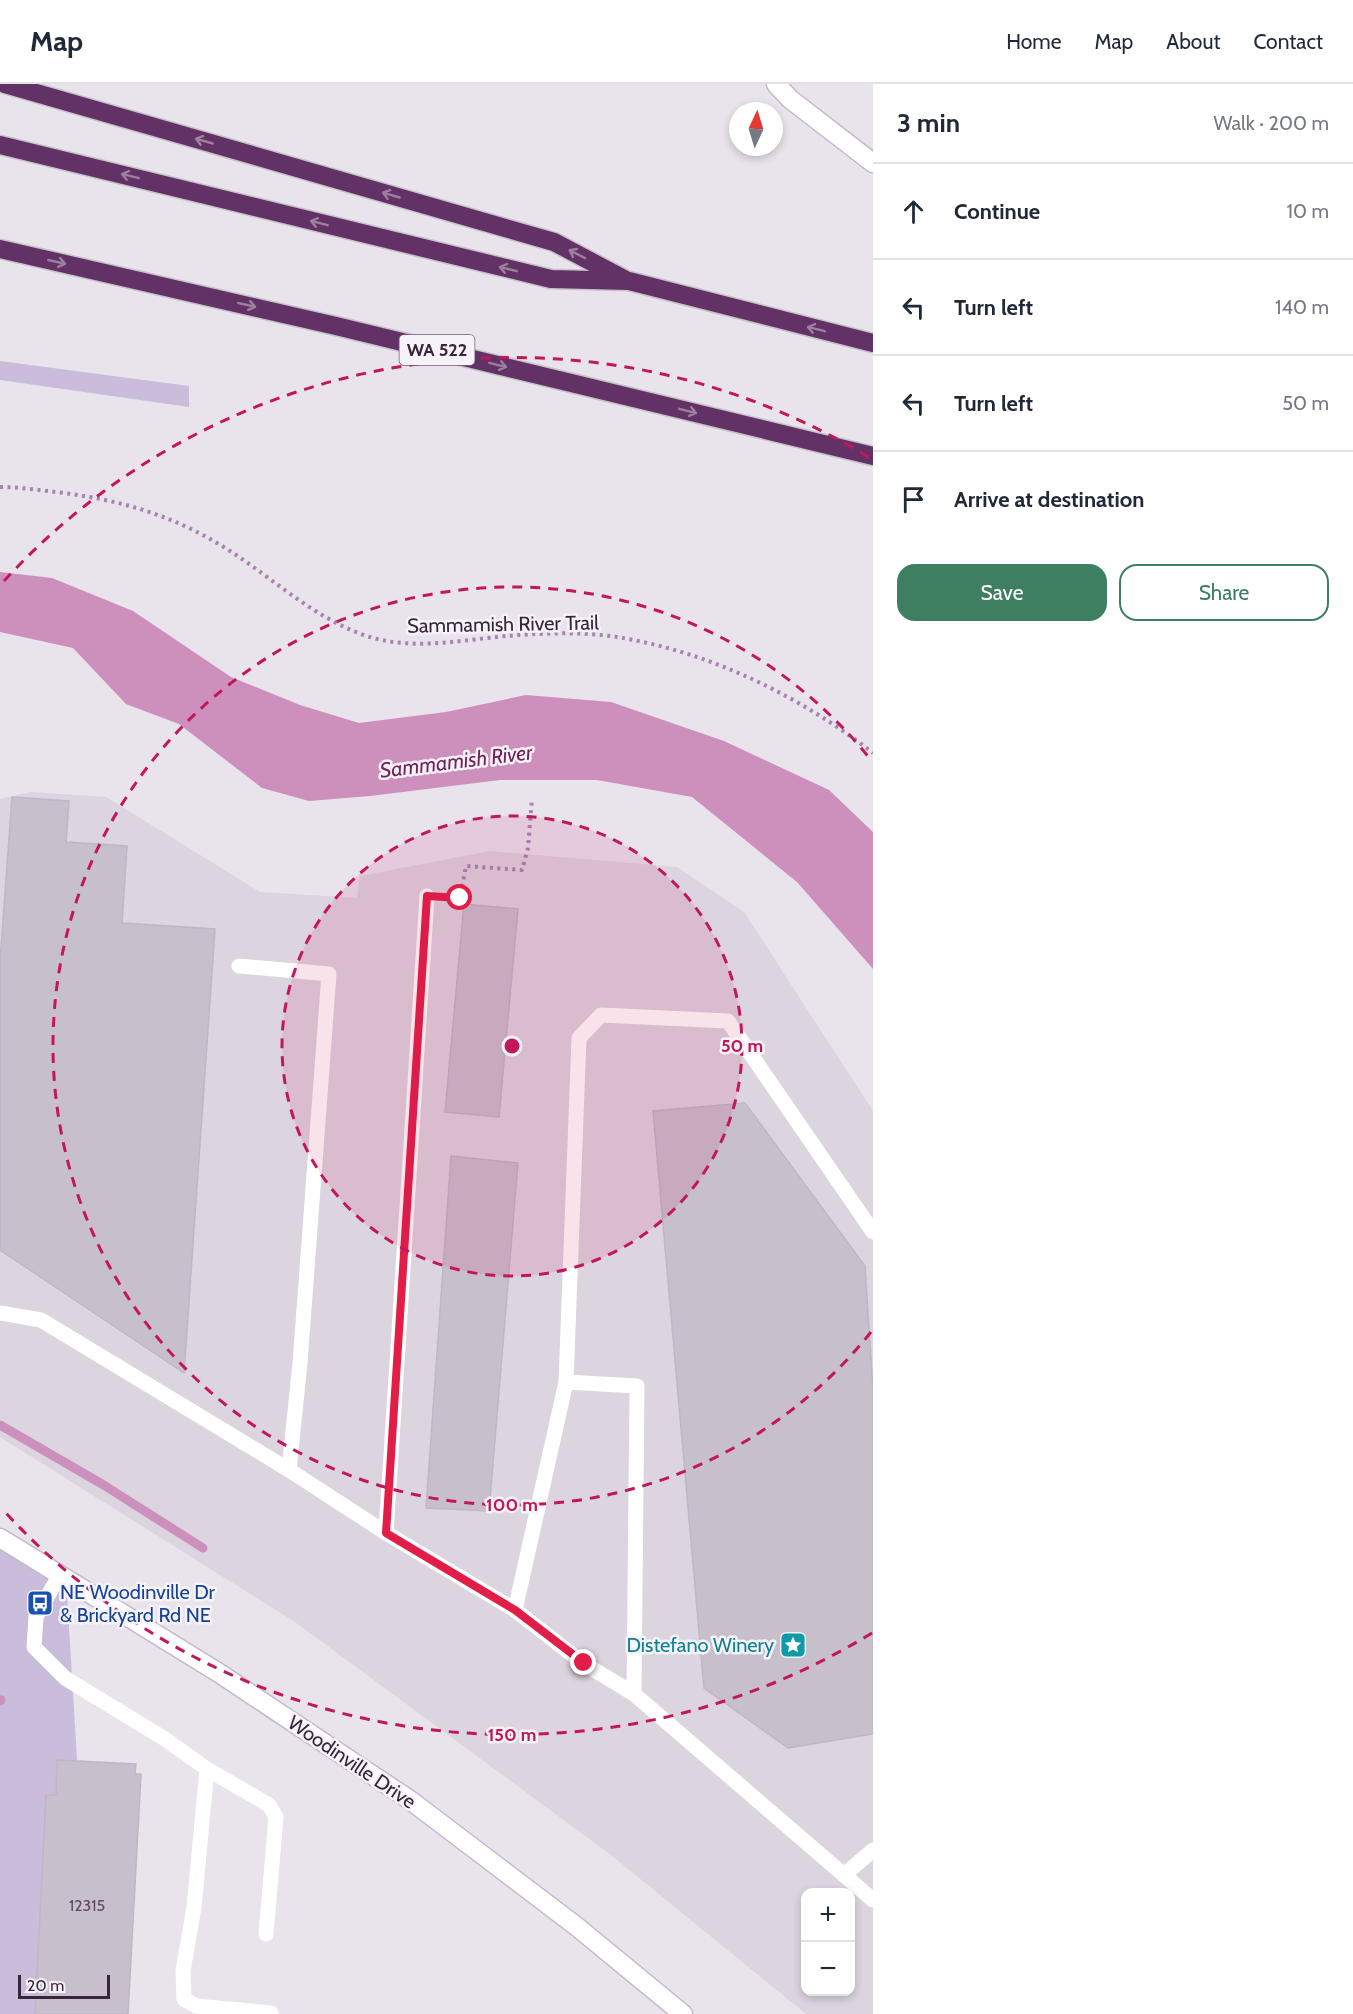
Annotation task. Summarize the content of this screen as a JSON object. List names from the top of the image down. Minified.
{"streets":{"highway":["WA 522"],"main road":["Woodinville Drive"],"path":["Sammamish River Trail"]},"water":["Sammamish River"],"places":{"bus stop":["NE Woodinville Dr & Brickyard Rd NE"],"place":["Distefano Winery"]},"house_numbers":["12315"],"scale_bar":"20 m","north":"top","page":{"header":"Map","nav":["Home","Map","About","Contact"],"heading":["3 min","Walk · 200 m"],"list":[["Continue","10 m"],["Turn left","140 m"],["Turn left","50 m"],"Arrive at destination"],"buttons":["Save","Share"],"map_buttons":["+","−"],"scale":"20 m"},"rings":["50 m","100 m","150 m"]}
